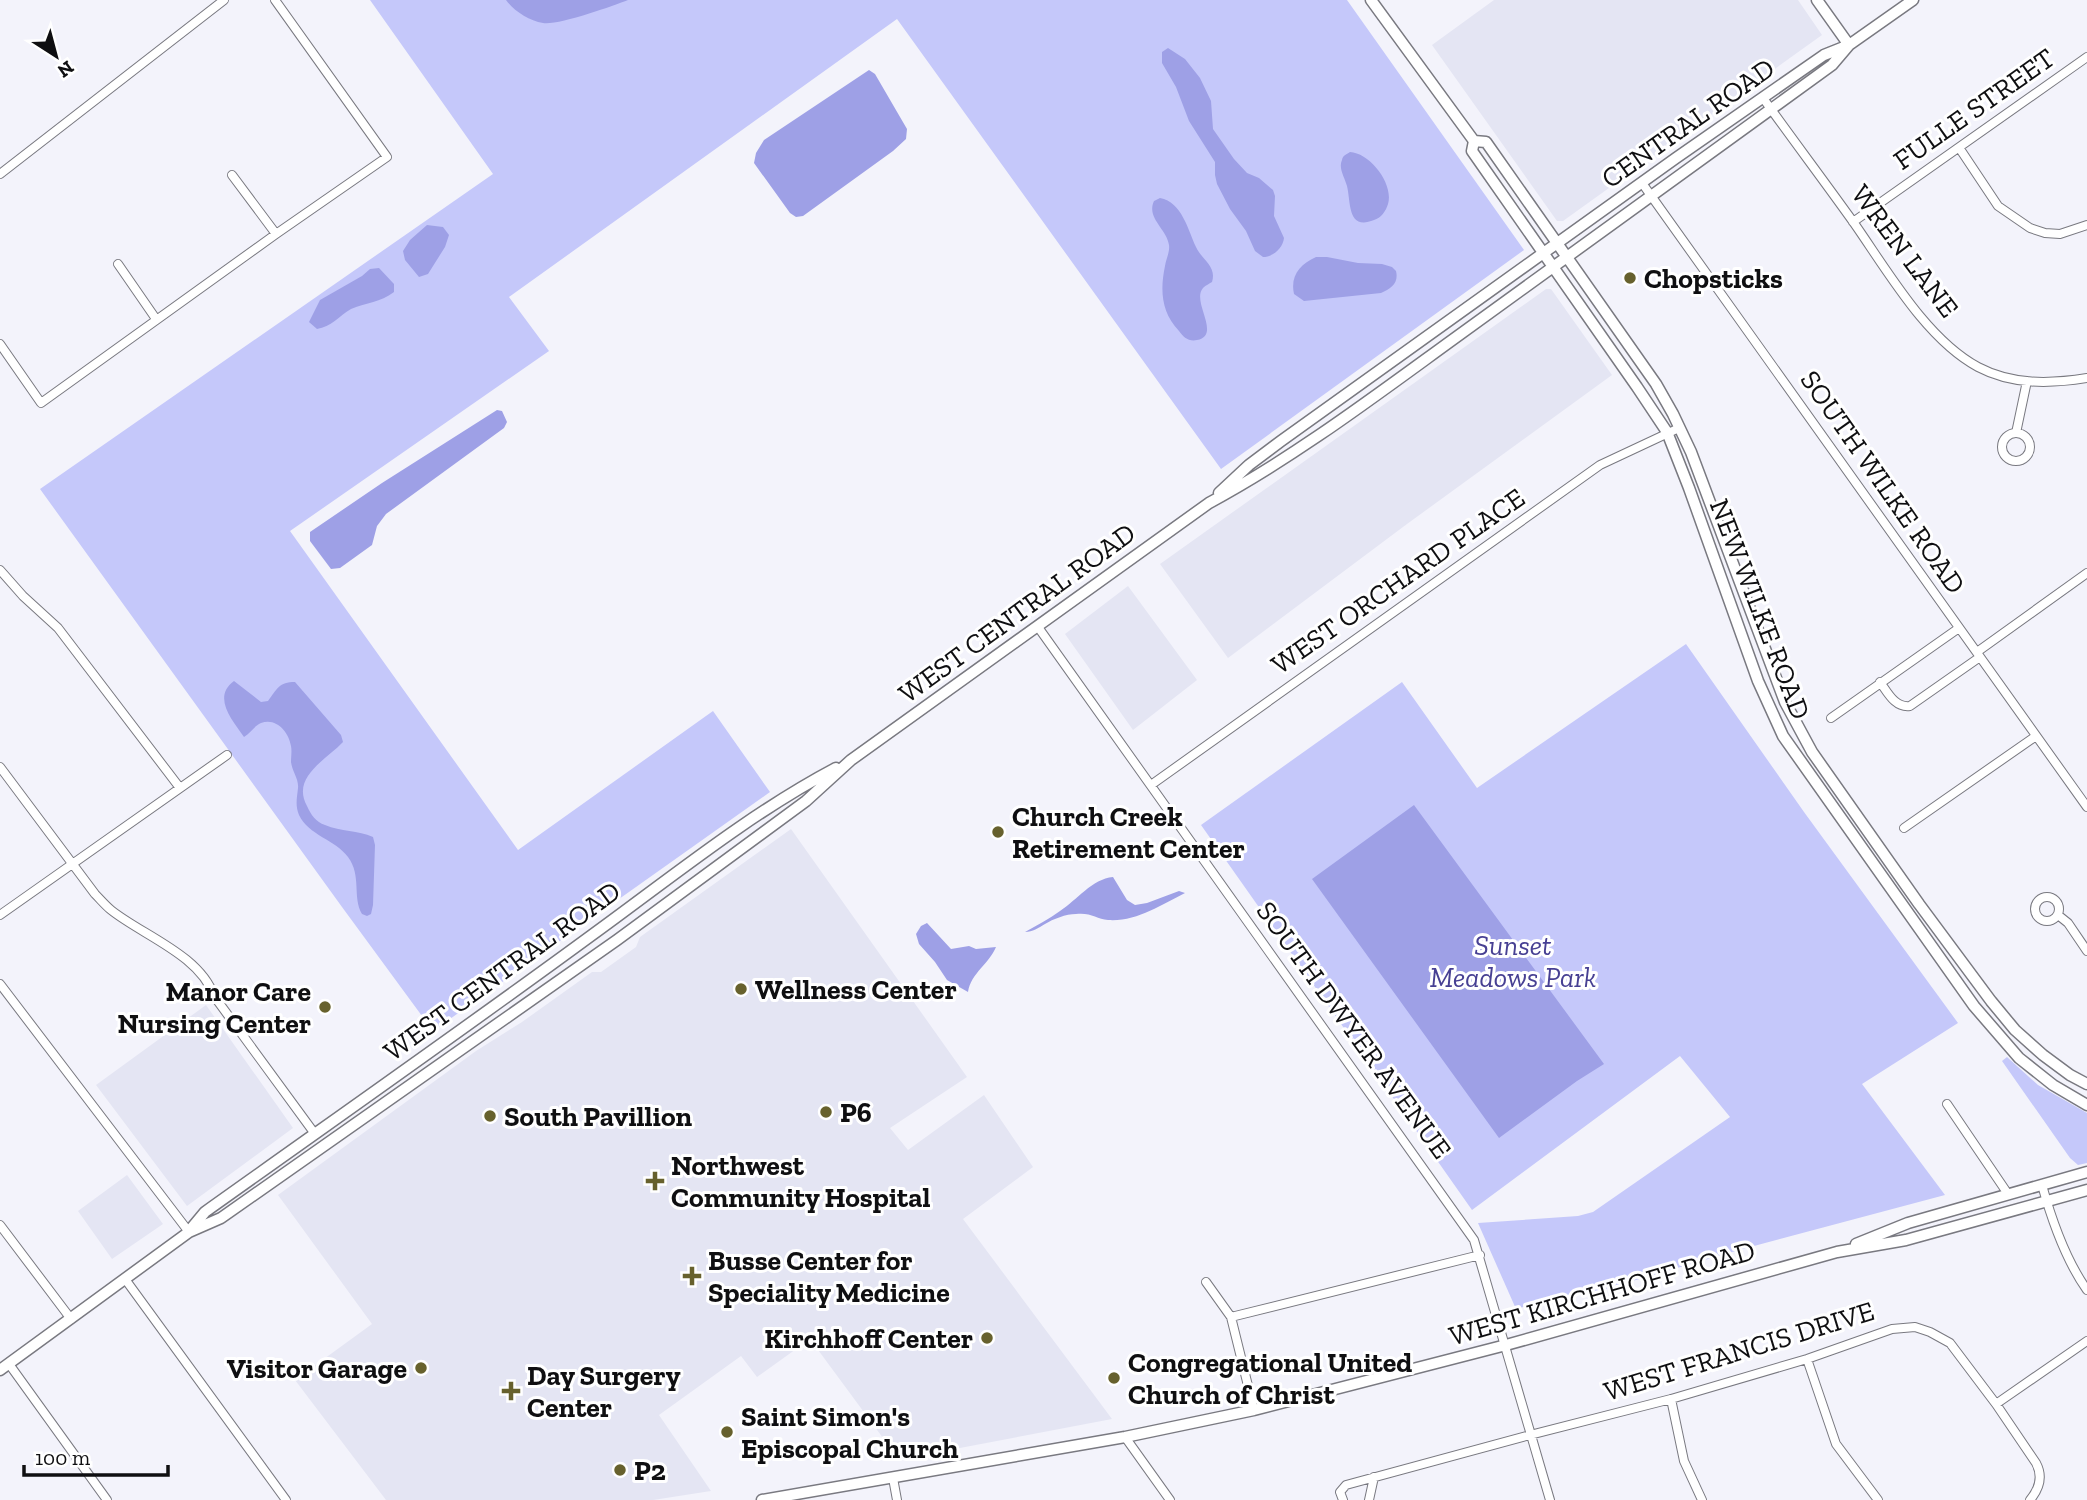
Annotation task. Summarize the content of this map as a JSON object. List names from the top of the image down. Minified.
{"streets":{"main road":["CENTRAL ROAD","NEW WILKE ROAD","WEST CENTRAL ROAD","WEST KIRCHHOFF ROAD"],"street":["FULLE STREET","WREN LANE","SOUTH WILKE ROAD","WEST ORCHARD PLACE","SOUTH DWYER AVENUE","WEST FRANCIS DRIVE"]},"crossings":[["FULLE STREET","WREN LANE"],["CENTRAL ROAD","WREN LANE"],["CENTRAL ROAD","SOUTH WILKE ROAD"],["CENTRAL ROAD","NEW WILKE ROAD"],["CENTRAL ROAD","WEST CENTRAL ROAD"],["WEST ORCHARD PLACE","NEW WILKE ROAD"],["WEST ORCHARD PLACE","SOUTH DWYER AVENUE"],["NEW WILKE ROAD","WEST CENTRAL ROAD"],["WEST CENTRAL ROAD","SOUTH DWYER AVENUE"],["SOUTH DWYER AVENUE","WEST KIRCHHOFF ROAD"],["SOUTH DWYER AVENUE","WEST FRANCIS DRIVE"]],"parks":["Sunset Meadows Park"],"places":{"other":["Chopsticks","Church Creek Retirement Center","Wellness Center","Manor Care Nursing Center","P6","South Pavillion","Kirchhoff Center","Visitor Garage","Congregational United Church of Christ","Saint Simon's Episcopal Church","P2"],"health":["Northwest Community Hospital","Busse Center for Speciality Medicine","Day Surgery Center"]},"scale_bar":"100 m","north":"bottom right"}
